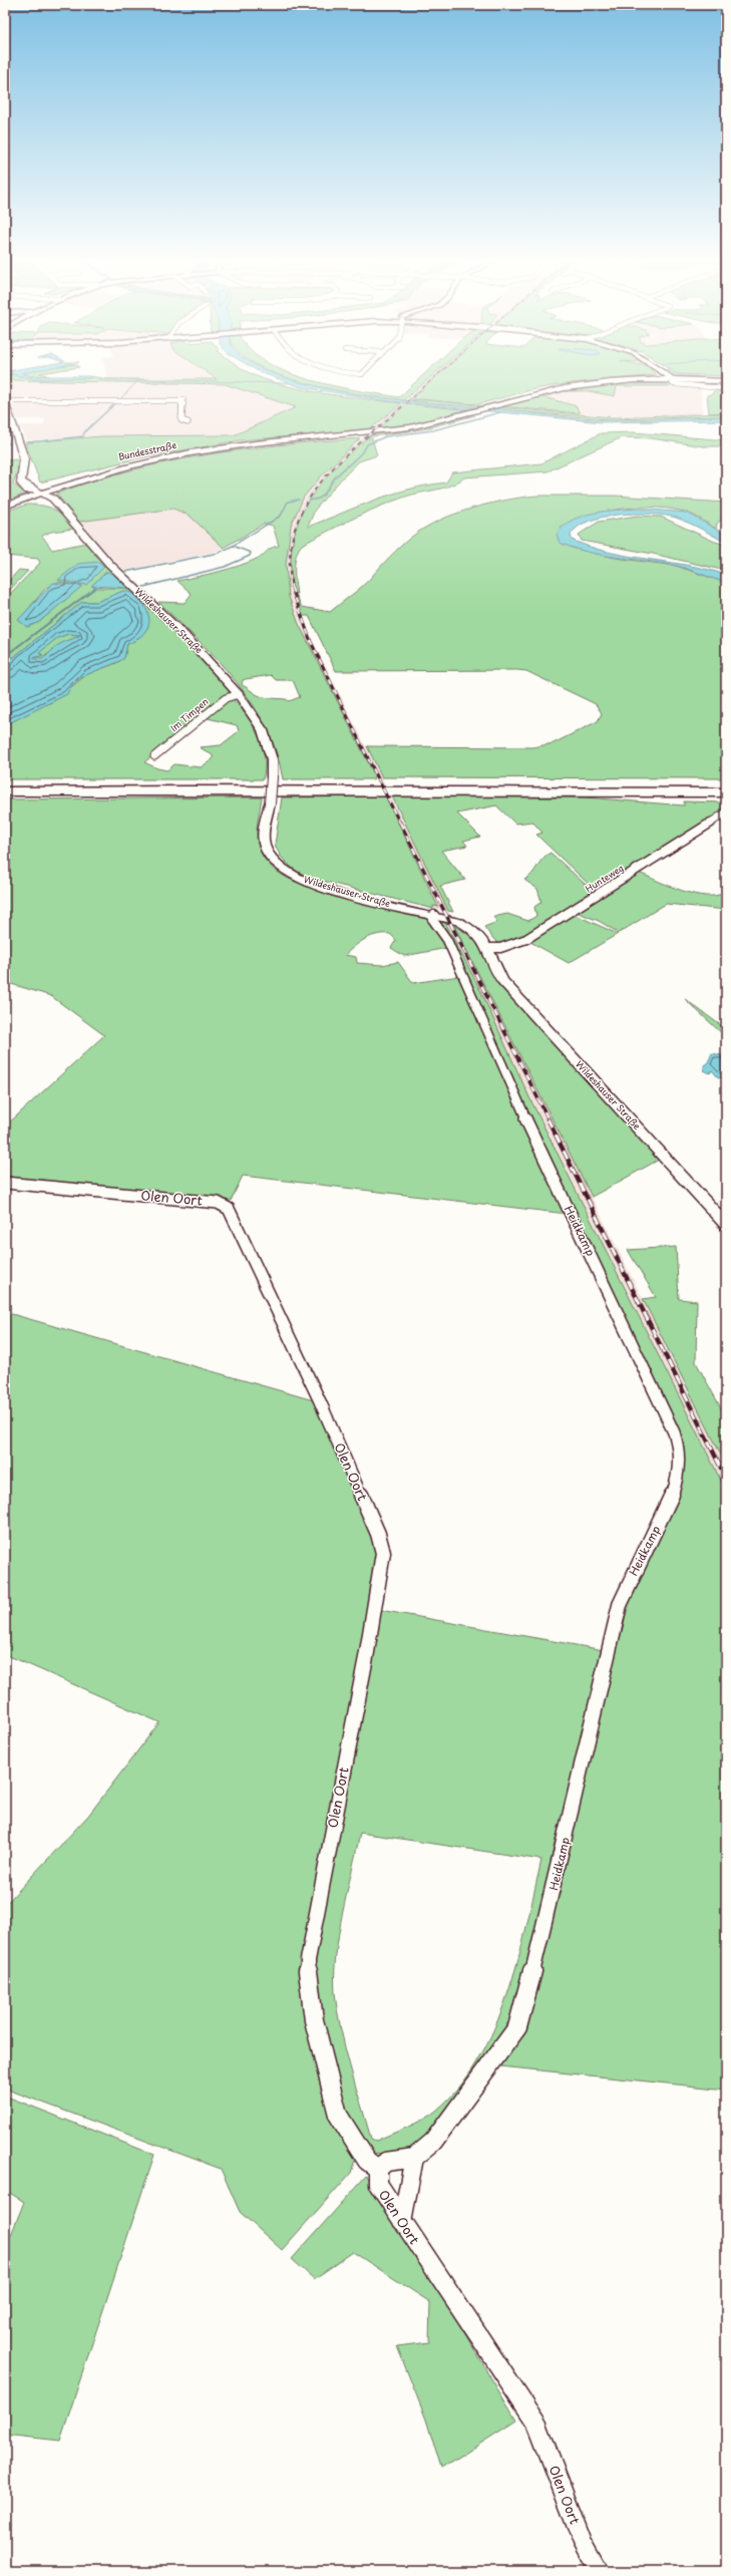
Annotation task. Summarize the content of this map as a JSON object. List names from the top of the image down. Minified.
{"streets":{"main road":["Bundesstraße","Wildeshauser Straße"],"street":["Im Timpen","Hunteweg","Olen Oort","Heidkamp"]},"crossings":[["Bundesstraße","Wildeshauser Straße"],["Wildeshauser Straße","Im Timpen"],["Wildeshauser Straße","Hunteweg"],["Wildeshauser Straße","Heidkamp"],["Olen Oort","Heidkamp"]]}
